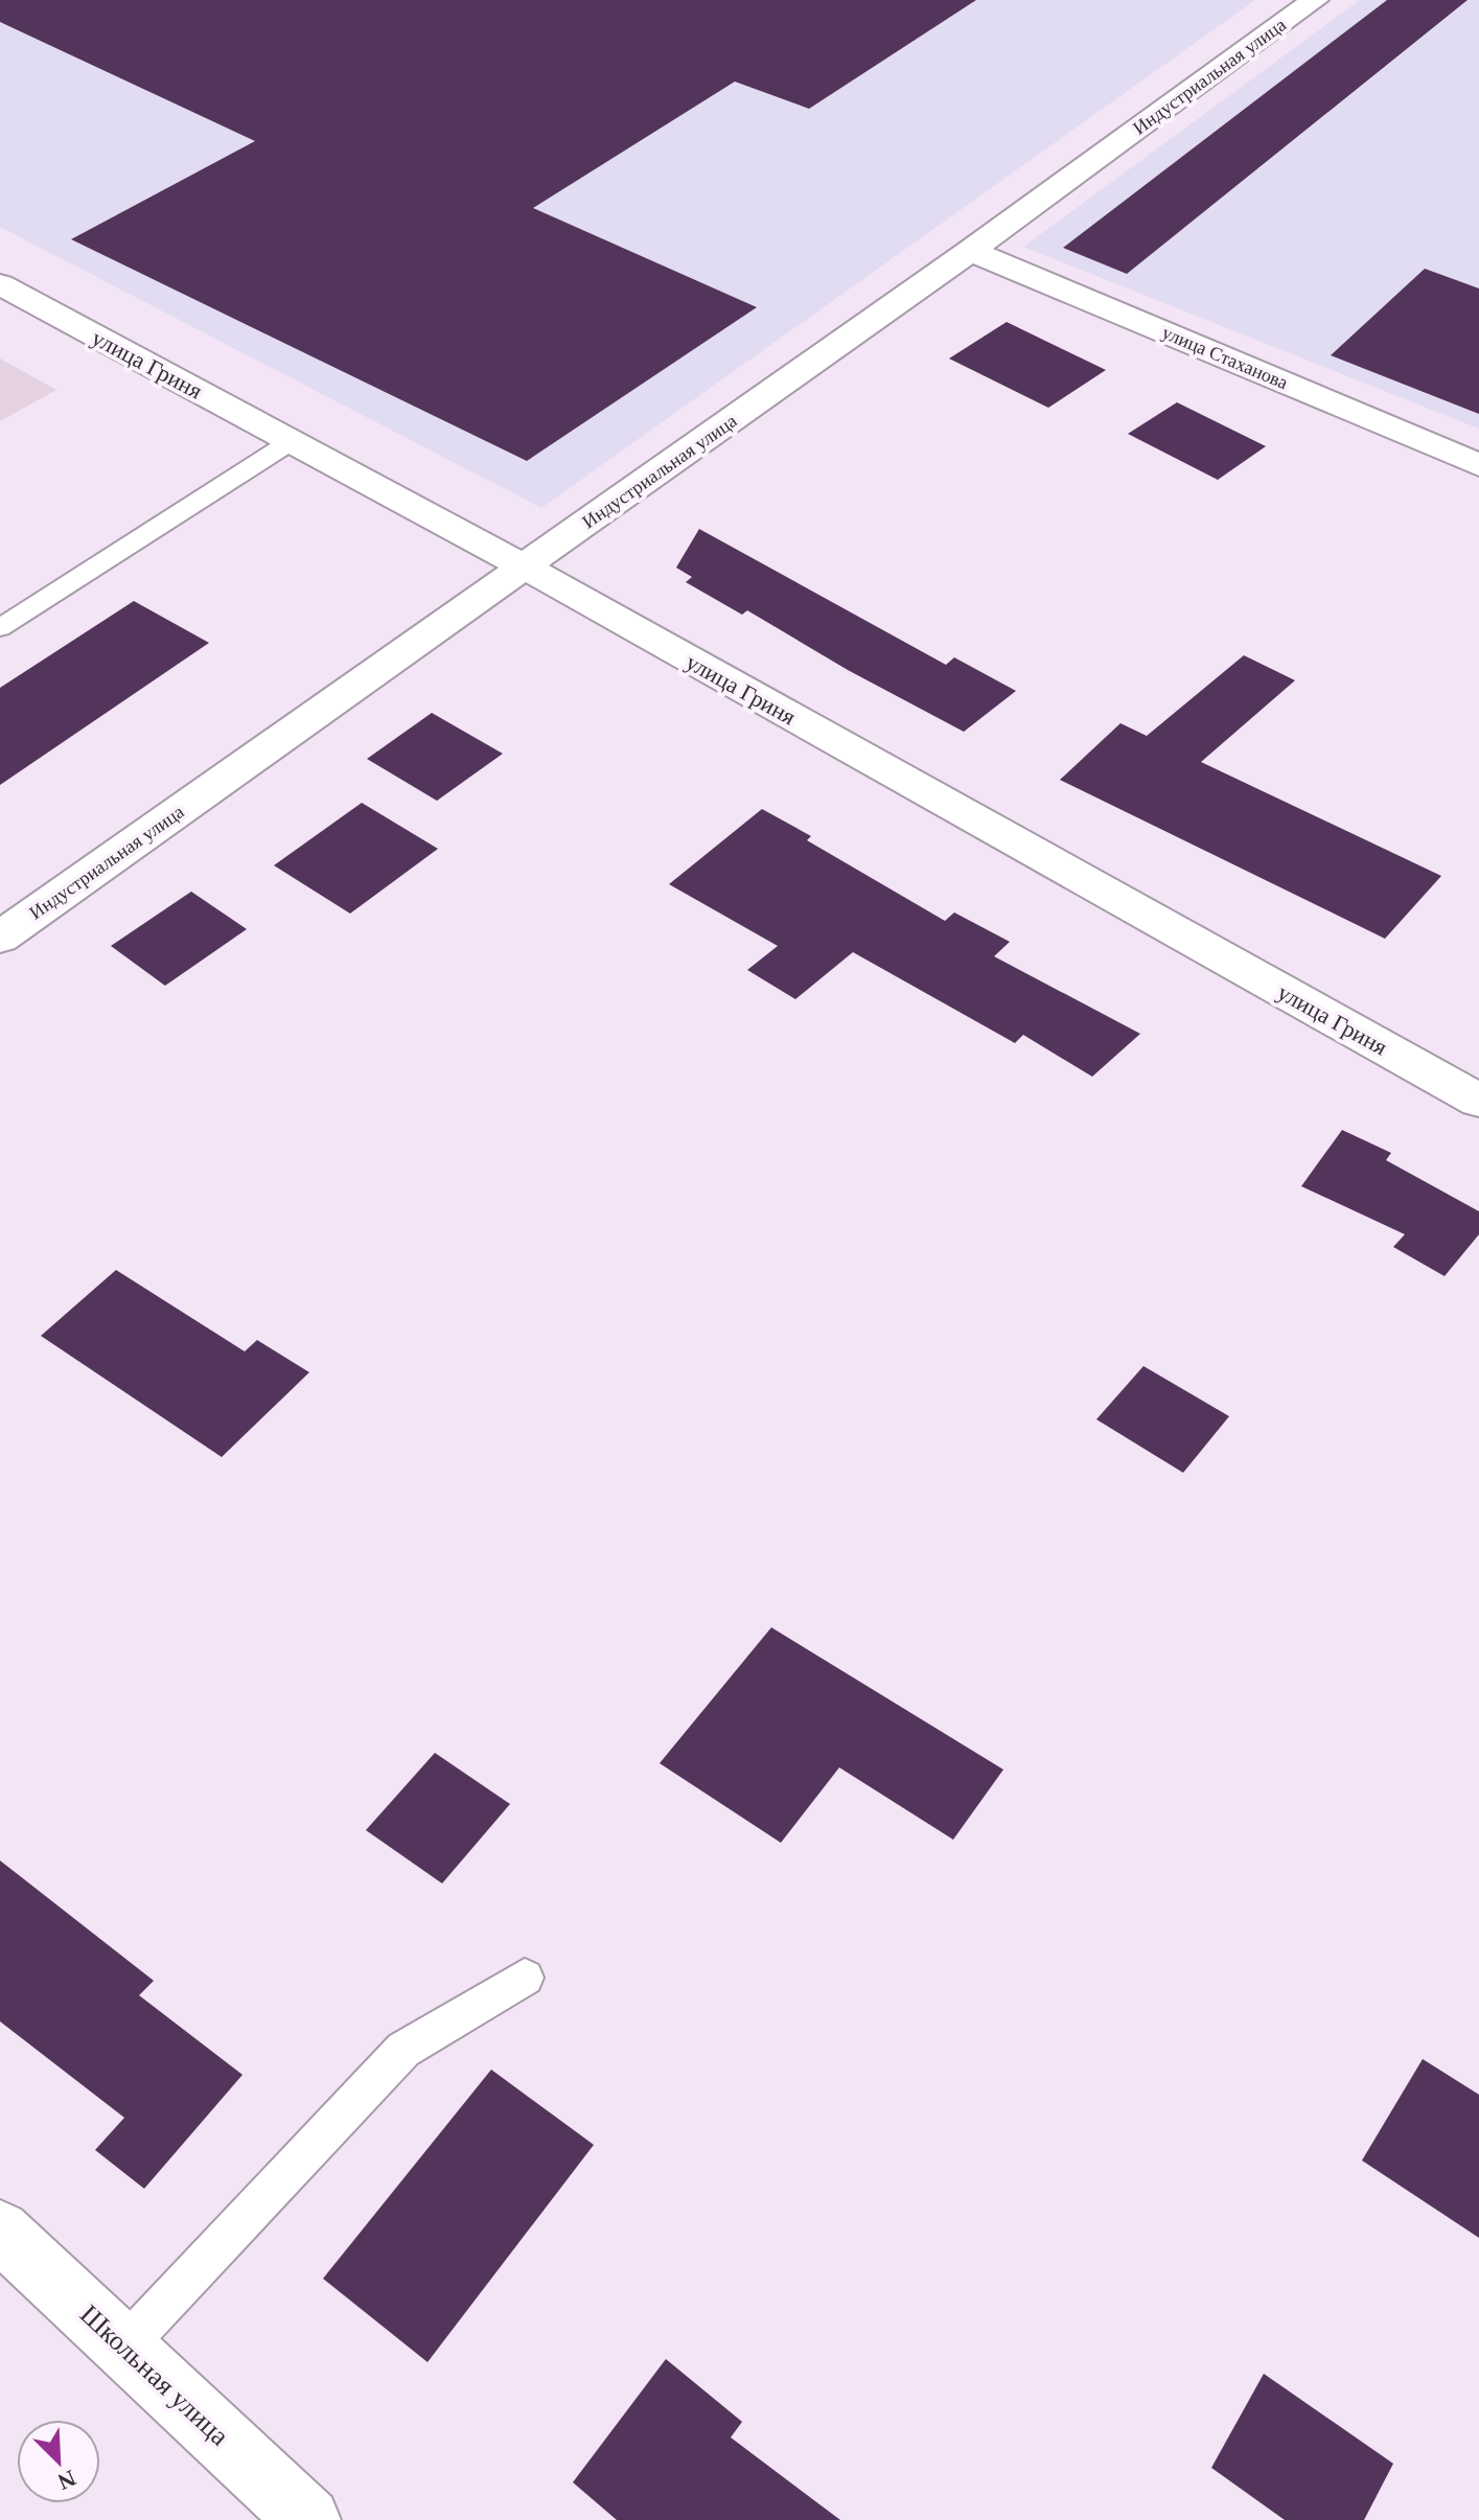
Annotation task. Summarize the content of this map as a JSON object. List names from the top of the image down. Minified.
{"streets":{"street":["Индустриальная улица","улица Стаханова","улица Гриня","Школьная улица"]},"crossings":[["Индустриальная улица","улица Стаханова"],["Индустриальная улица","улица Гриня"]],"north":"bottom right"}
